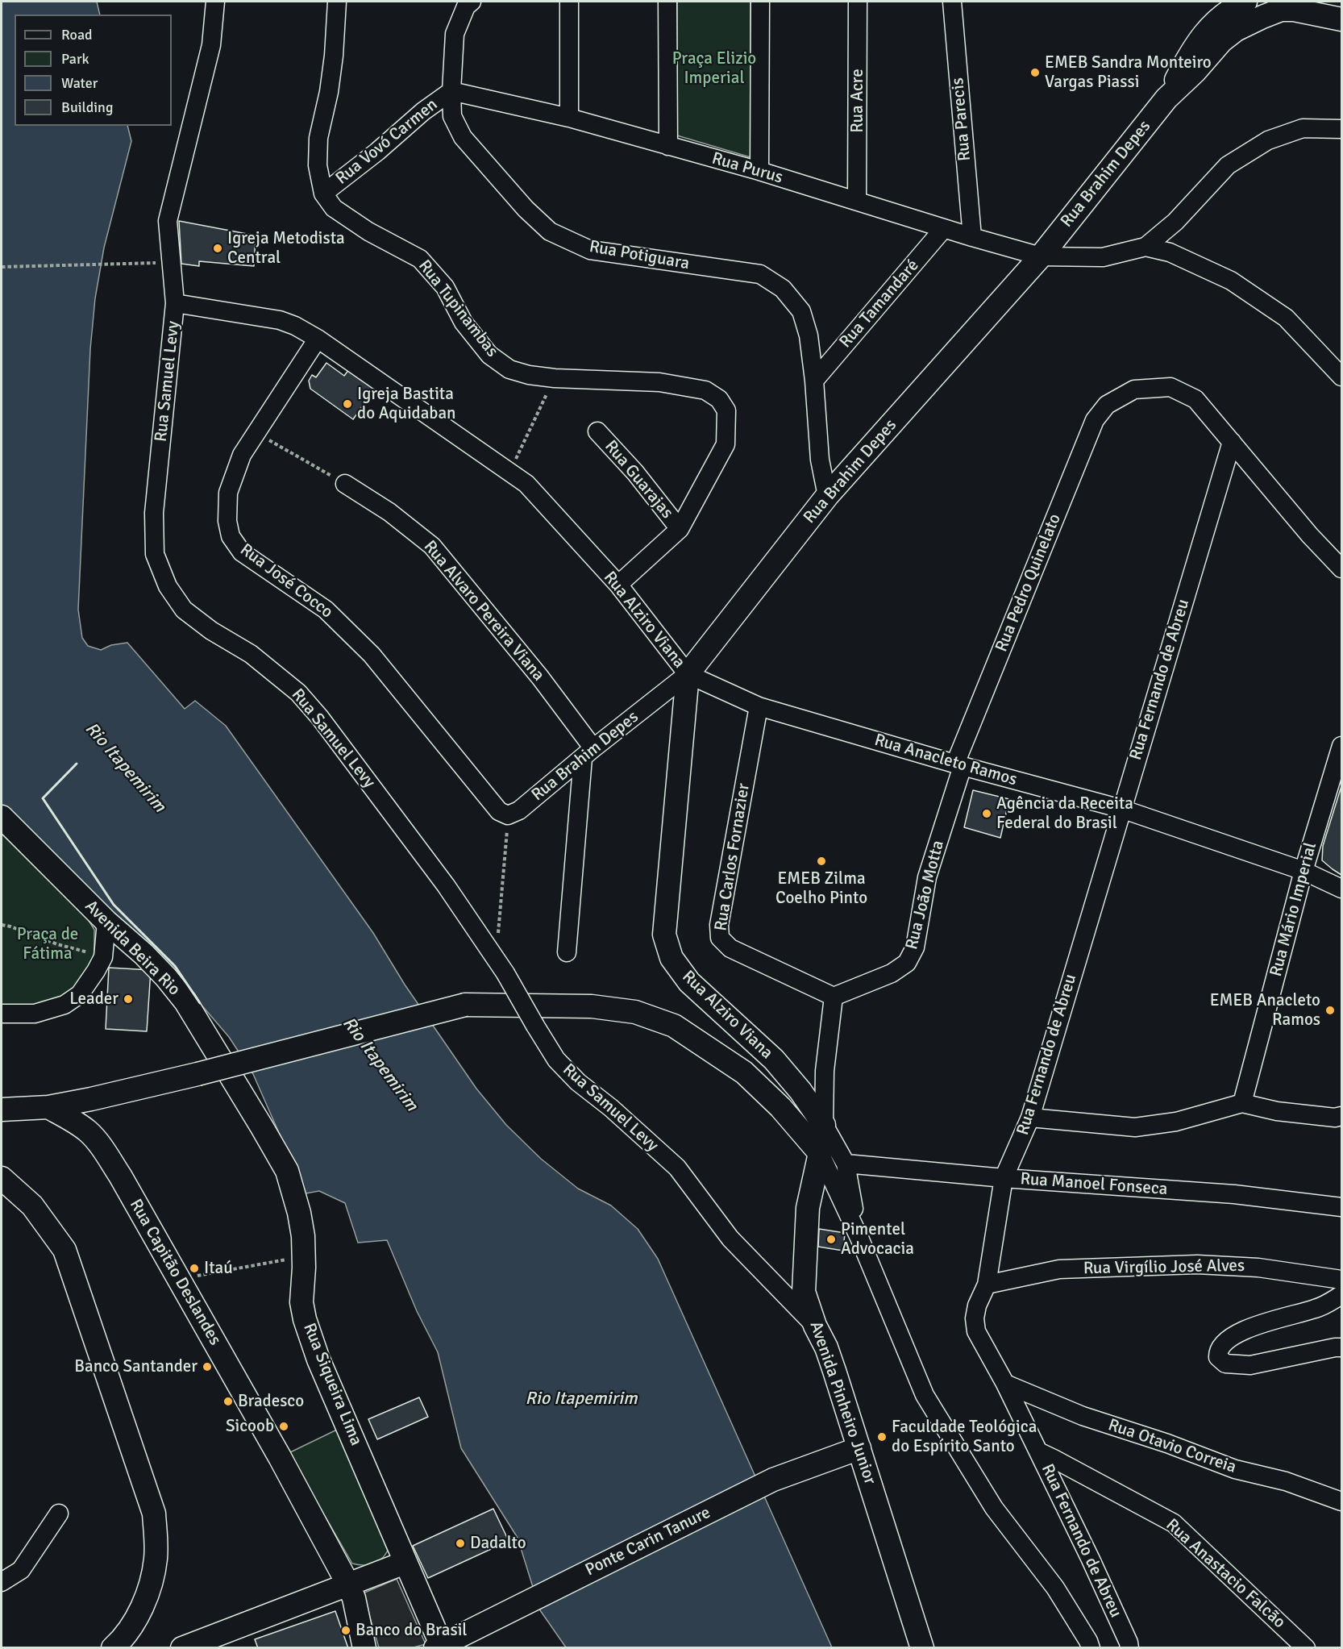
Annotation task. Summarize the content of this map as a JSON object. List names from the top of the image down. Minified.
{"streets":{"main road":["Rua Brahim Depes","Rua Alziro Viana","Avenida Beira Rio","Rua Capitão Deslandes","Rua Siqueira Lima","Avenida Pinheiro Junior","Ponte Carin Tanure"],"street":["Rua Acre","Rua Parecis","Rua Vovó Carmen","Rua Purus","Rua Potiguara","Rua Tamandaré","Rua Tupinambas","Rua Samuel Levy","Rua Guarajas","Rua José Cocco","Rua Pedro Quinelato","Rua Alvaro Pereira Viana","Rua Fernando de Abreu","Rua Anacleto Ramos","Rua Carlos Fornazier","Rua João Motta","Rua Mário Imperial","Rua Manoel Fonseca","Rua Virgílio José Alves","Rua Otavio Correia","Rua Anastacio Falcão"]},"crossings":[["Rua Acre","Rua Purus"],["Rua Parecis","Rua Purus"],["Rua Vovó Carmen","Rua Purus"],["Rua Vovó Carmen","Rua Potiguara"],["Rua Vovó Carmen","Rua Tupinambas"],["Rua Purus","Rua Brahim Depes"],["Rua Purus","Rua Potiguara"],["Rua Purus","Rua Tamandaré"],["Rua Brahim Depes","Rua Potiguara"],["Rua Brahim Depes","Rua José Cocco"],["Rua Brahim Depes","Rua Alvaro Pereira Viana"],["Rua Brahim Depes","Rua Alziro Viana"],["Rua Brahim Depes","Rua Anacleto Ramos"],["Rua Potiguara","Rua Tamandaré"],["Rua Tupinambas","Rua Guarajas"],["Rua Tupinambas","Rua Alziro Viana"],["Rua Samuel Levy","Rua Alziro Viana"],["Rua Samuel Levy","Avenida Pinheiro Junior"],["Rua José Cocco","Rua Alziro Viana"],["Rua Pedro Quinelato","Rua Fernando de Abreu"],["Rua Pedro Quinelato","Rua Anacleto Ramos"],["Rua Pedro Quinelato","Rua João Motta"],["Rua Alziro Viana","Rua Anacleto Ramos"],["Rua Alziro Viana","Avenida Pinheiro Junior"],["Rua Fernando de Abreu","Rua Anacleto Ramos"],["Rua Fernando de Abreu","Rua Manoel Fonseca"],["Rua Fernando de Abreu","Rua Virgílio José Alves"],["Rua Fernando de Abreu","Rua Otavio Correia"],["Rua Fernando de Abreu","Rua Anastacio Falcão"],["Rua Anacleto Ramos","Rua Carlos Fornazier"],["Rua Anacleto Ramos","Rua João Motta"],["Rua Anacleto Ramos","Rua Mário Imperial"],["Rua Carlos Fornazier","Rua João Motta"],["Avenida Beira Rio","Rua Siqueira Lima"],["Rua Siqueira Lima","Ponte Carin Tanure"],["Avenida Pinheiro Junior","Ponte Carin Tanure"]],"water":["Rio Itapemirim"],"parks":["Praça Elizio Imperial","Praça de Fátima"],"places":["EMEB Sandra Monteiro Vargas Piassi","Igreja Metodista Central","Igreja Bastita do Aquidaban","Agência da Receita Federal do Brasil","EMEB Zilma Coelho Pinto","Leader","EMEB Anacleto Ramos","Pimentel Advocacia","Itaú","Banco Santander","Bradesco","Sicoob","Faculdade Teológica do Espírito Santo","Dadalto","Banco do Brasil"],"legend":["Road","Park","Water","Building"]}
